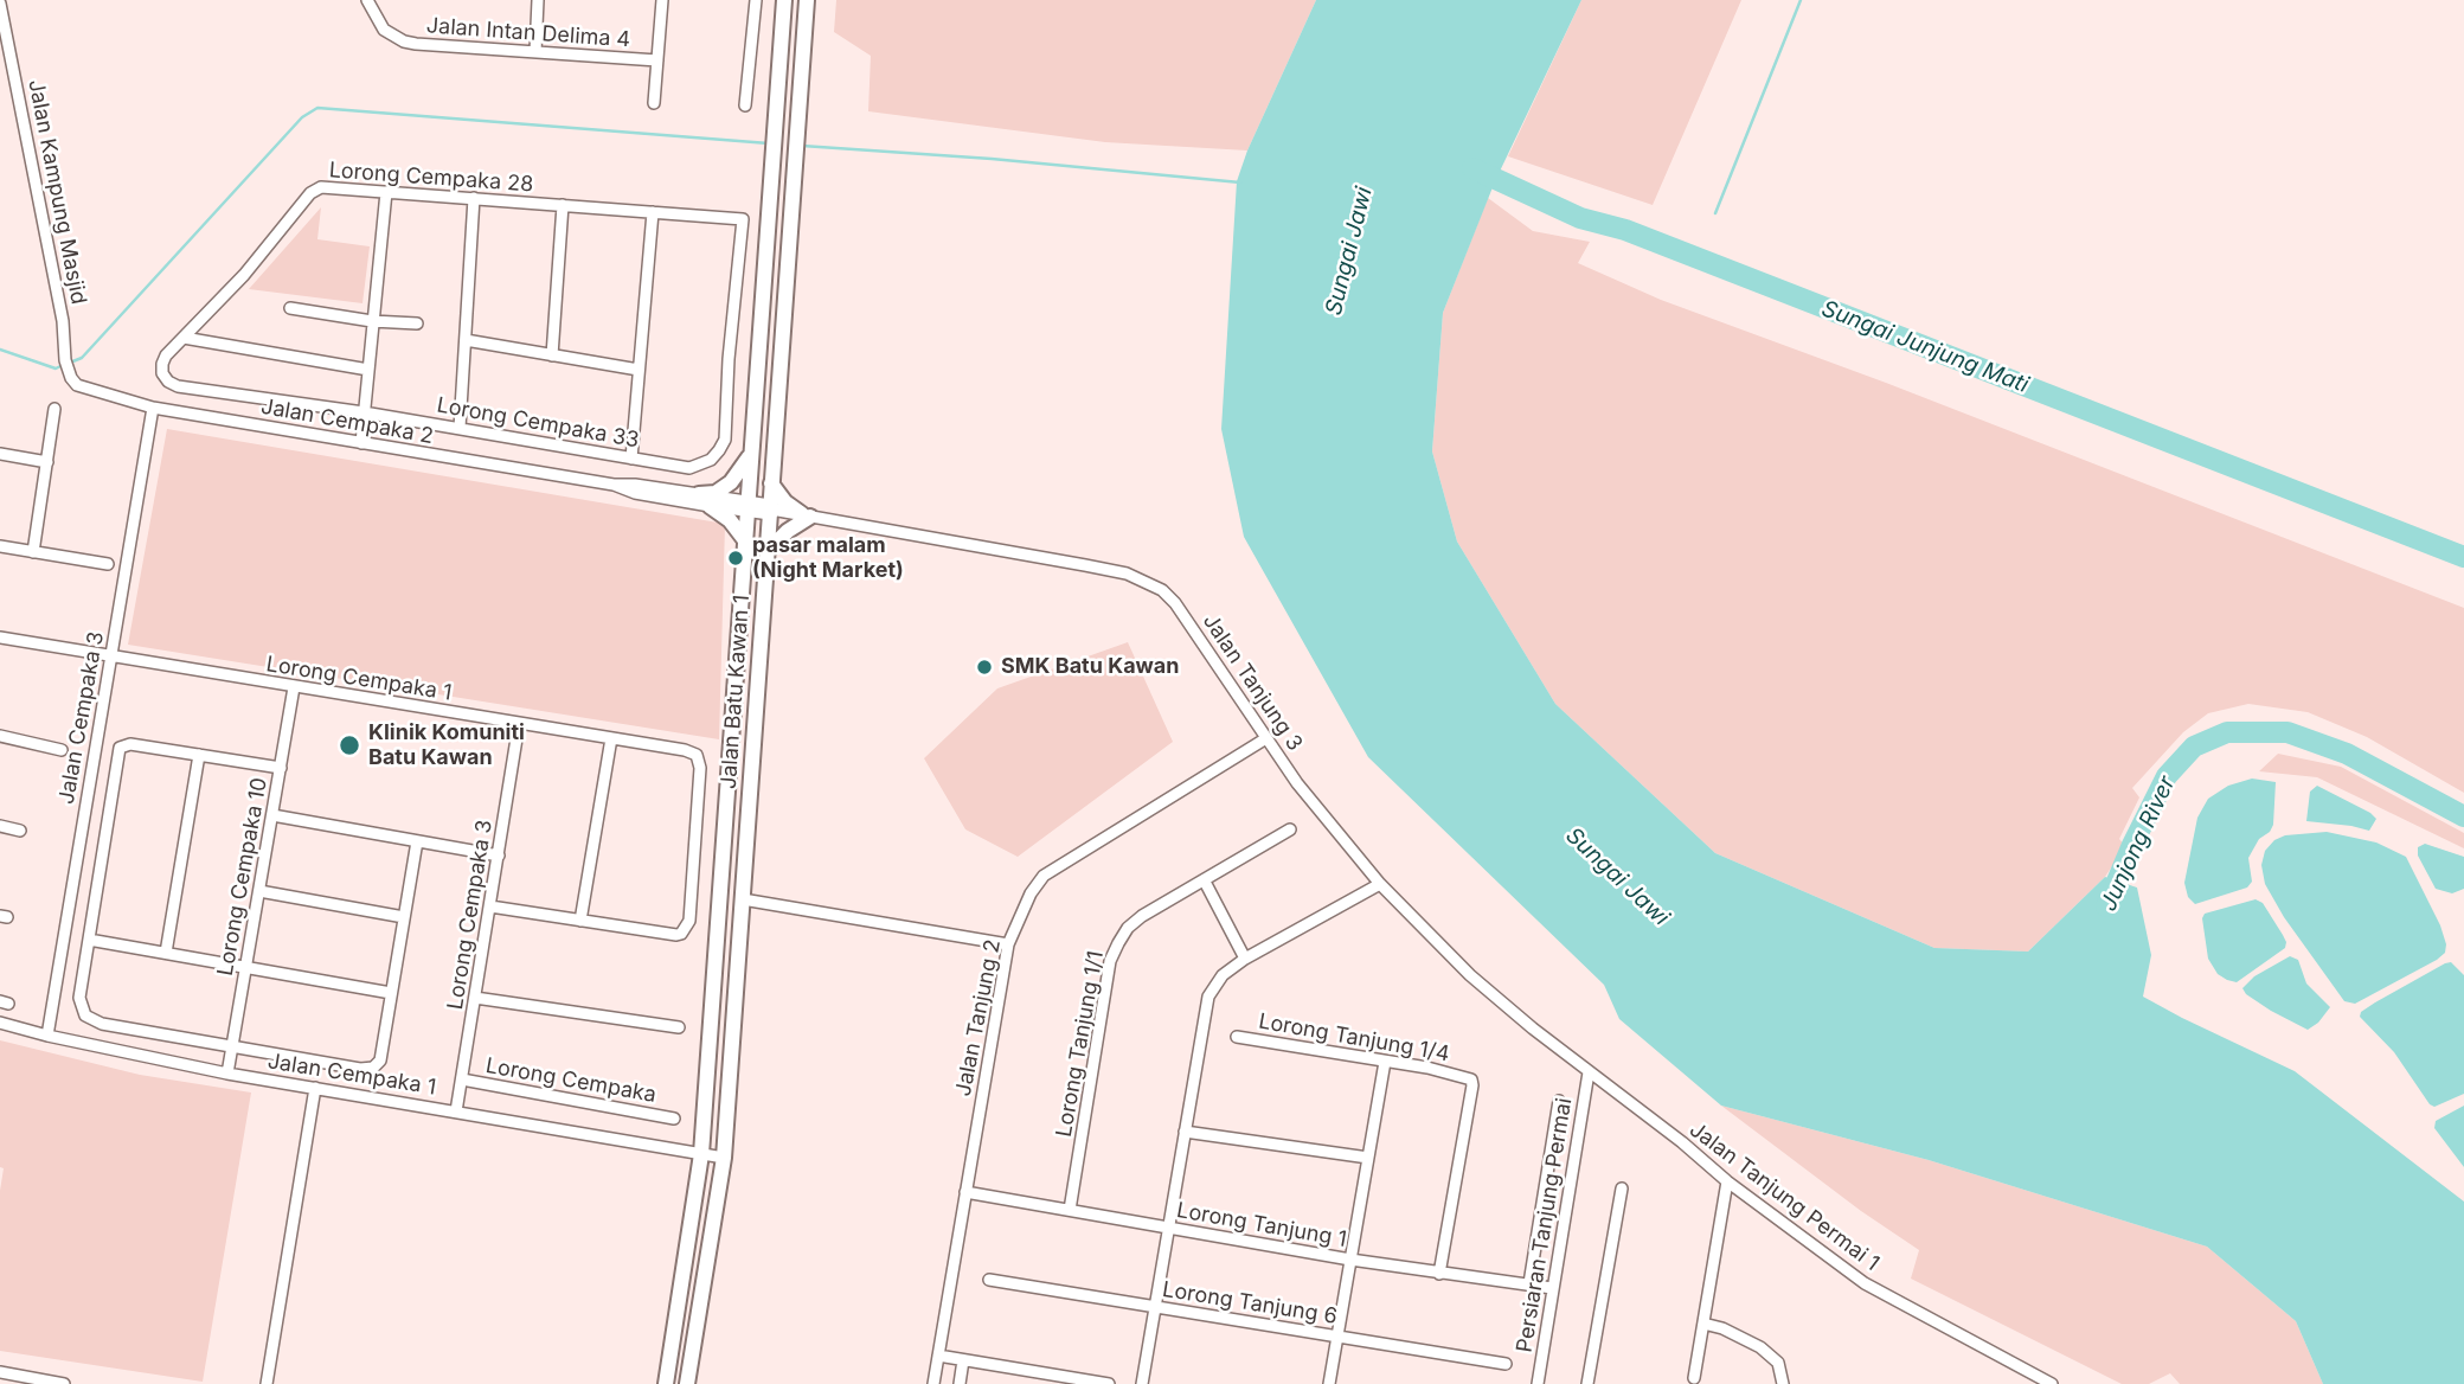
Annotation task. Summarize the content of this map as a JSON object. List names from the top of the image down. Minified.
{"streets":{"street":["Jalan Intan Delima 4","Lorong Cempaka 28","Jalan Kampung Masjid","Jalan Cempaka 2","Lorong Cempaka 33","Lorong Cempaka 1","Jalan Tanjung 3","Jalan Batu Kawan 1","Jalan Cempaka 3","Lorong Cempaka 10","Lorong Cempaka 3","Jalan Tanjung 2","Lorong Tanjung 1/4","Lorong Tanjung 1/1","Jalan Cempaka 1","Lorong Cempaka","Jalan Tanjung Permai 1","Lorong Tanjung 1","Persiaran Tanjung Permai","Lorong Tanjung 6"]},"crossings":[["Lorong Cempaka 28","Lorong Cempaka 33"],["Jalan Kampung Masjid","Jalan Cempaka 2"],["Jalan Cempaka 2","Jalan Tanjung 3"],["Jalan Cempaka 2","Jalan Batu Kawan 1"],["Jalan Cempaka 2","Jalan Cempaka 3"],["Lorong Cempaka 1","Jalan Batu Kawan 1"],["Lorong Cempaka 1","Jalan Cempaka 3"],["Lorong Cempaka 1","Lorong Cempaka 10"],["Lorong Cempaka 1","Lorong Cempaka 3"],["Jalan Tanjung 3","Jalan Batu Kawan 1"],["Jalan Tanjung 3","Jalan Tanjung 2"],["Jalan Tanjung 3","Jalan Tanjung Permai 1"],["Jalan Tanjung 3","Persiaran Tanjung Permai"],["Jalan Batu Kawan 1","Jalan Cempaka 1"],["Jalan Cempaka 3","Jalan Cempaka 1"],["Lorong Cempaka 10","Jalan Cempaka 1"],["Lorong Cempaka 3","Jalan Cempaka 1"],["Lorong Cempaka 3","Lorong Cempaka"],["Jalan Tanjung 2","Lorong Tanjung 1"],["Lorong Tanjung 1/4","Lorong Tanjung 1"],["Lorong Tanjung 1/1","Lorong Tanjung 1"],["Jalan Tanjung Permai 1","Persiaran Tanjung Permai"],["Lorong Tanjung 1","Persiaran Tanjung Permai"]],"water":["Sungai Jawi","Sungai Junjung Mati","Junjong River"],"places":["pasar malam (Night Market)","SMK Batu Kawan","Klinik Komuniti Batu Kawan"]}
